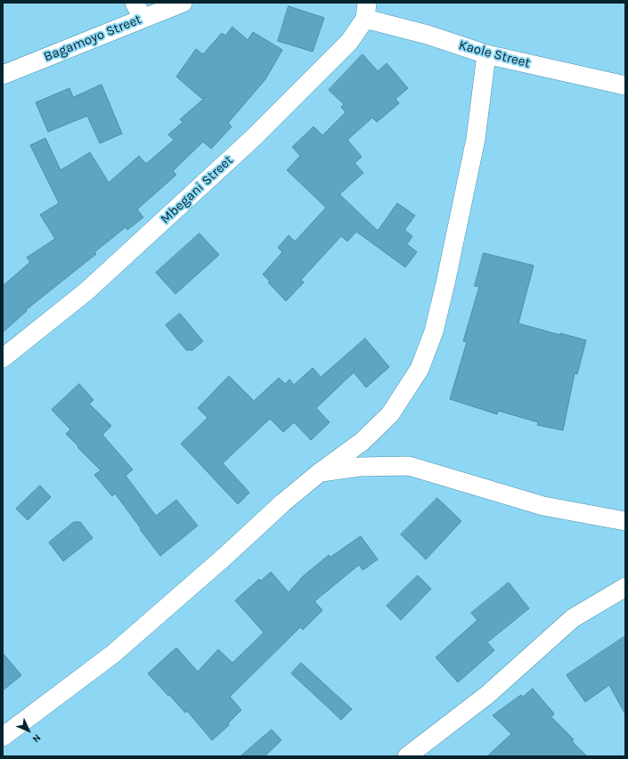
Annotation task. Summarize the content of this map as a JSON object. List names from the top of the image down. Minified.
{"streets":{"street":["Bagamoyo Street","Kaole Street","Mbegani Street"]},"crossings":[["Kaole Street","Mbegani Street"]],"north":"bottom right"}
